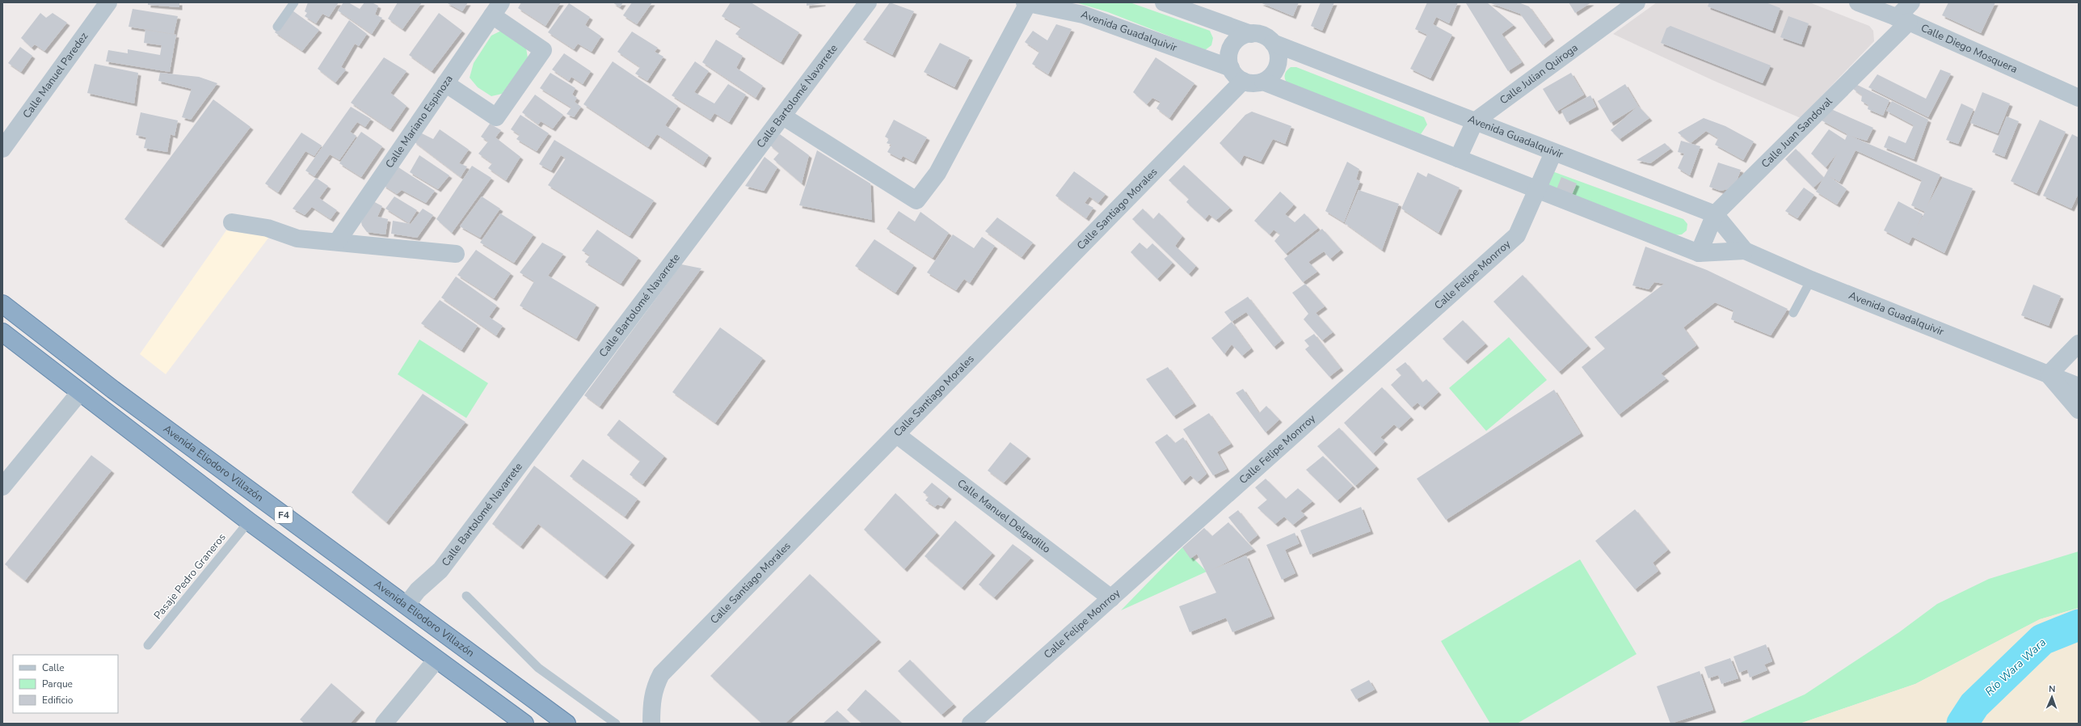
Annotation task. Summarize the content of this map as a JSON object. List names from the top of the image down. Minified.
{"streets":{"highway":["Avenida Eliodoro Villazón","F4"],"street":["Avenida Guadalquivir","Calle Diego Mosquera","Calle Julian Quiroga","Calle Manuel Paredez","Calle Bartolomé Navarrete","Calle Mariano Espinoza","Calle Juan Sandoval","Calle Santiago Morales","Calle Felipe Monrroy","Calle Manuel Delgadillo"],"lane":["Pasaje Pedro Graneros"]},"crossings":[["Avenida Guadalquivir","Calle Julian Quiroga"],["Avenida Guadalquivir","Calle Juan Sandoval"],["Avenida Guadalquivir","Calle Santiago Morales"],["Avenida Guadalquivir","Calle Felipe Monrroy"],["Calle Diego Mosquera","Calle Juan Sandoval"],["Calle Bartolomé Navarrete","Avenida Eliodoro Villazón"],["Calle Santiago Morales","Calle Manuel Delgadillo"],["Calle Felipe Monrroy","Calle Manuel Delgadillo"],["F4","Pasaje Pedro Graneros"]],"water":["Río Wara Wara"],"legend":["Calle","Parque","Edificio"],"north":"top"}
